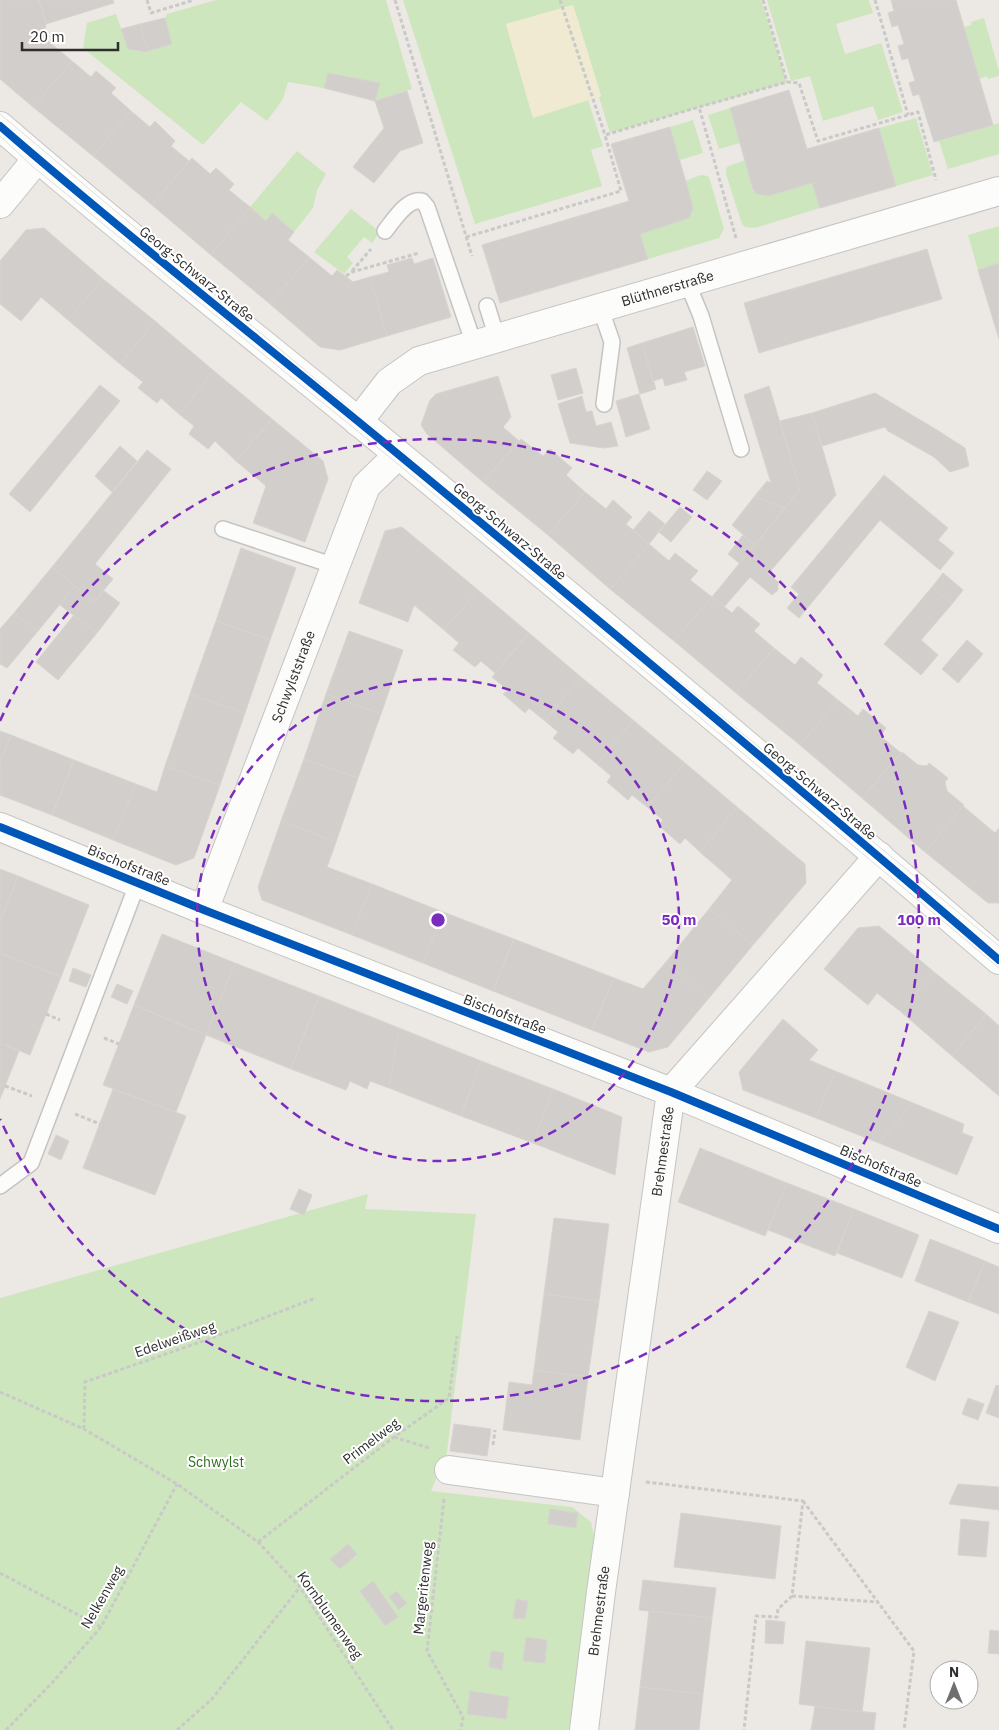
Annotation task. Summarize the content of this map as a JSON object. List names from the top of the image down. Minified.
{"streets":{"street":["Georg-Schwarz-Straße","Blüthnerstraße","Schwylststraße","Bischofstraße","Brehmestraße"],"path":["Edelweißweg","Primelweg","Margeritenweg","Nelkenweg","Kornblumenweg"]},"crossings":[["Georg-Schwarz-Straße","Blüthnerstraße"],["Georg-Schwarz-Straße","Schwylststraße"],["Georg-Schwarz-Straße","Brehmestraße"],["Schwylststraße","Bischofstraße"],["Bischofstraße","Brehmestraße"],["Edelweißweg","Kornblumenweg"],["Primelweg","Kornblumenweg"],["Nelkenweg","Kornblumenweg"]],"parks":["Schwylst"],"scale_bar":"20 m","north":"top","rings":["50 m","100 m"]}
